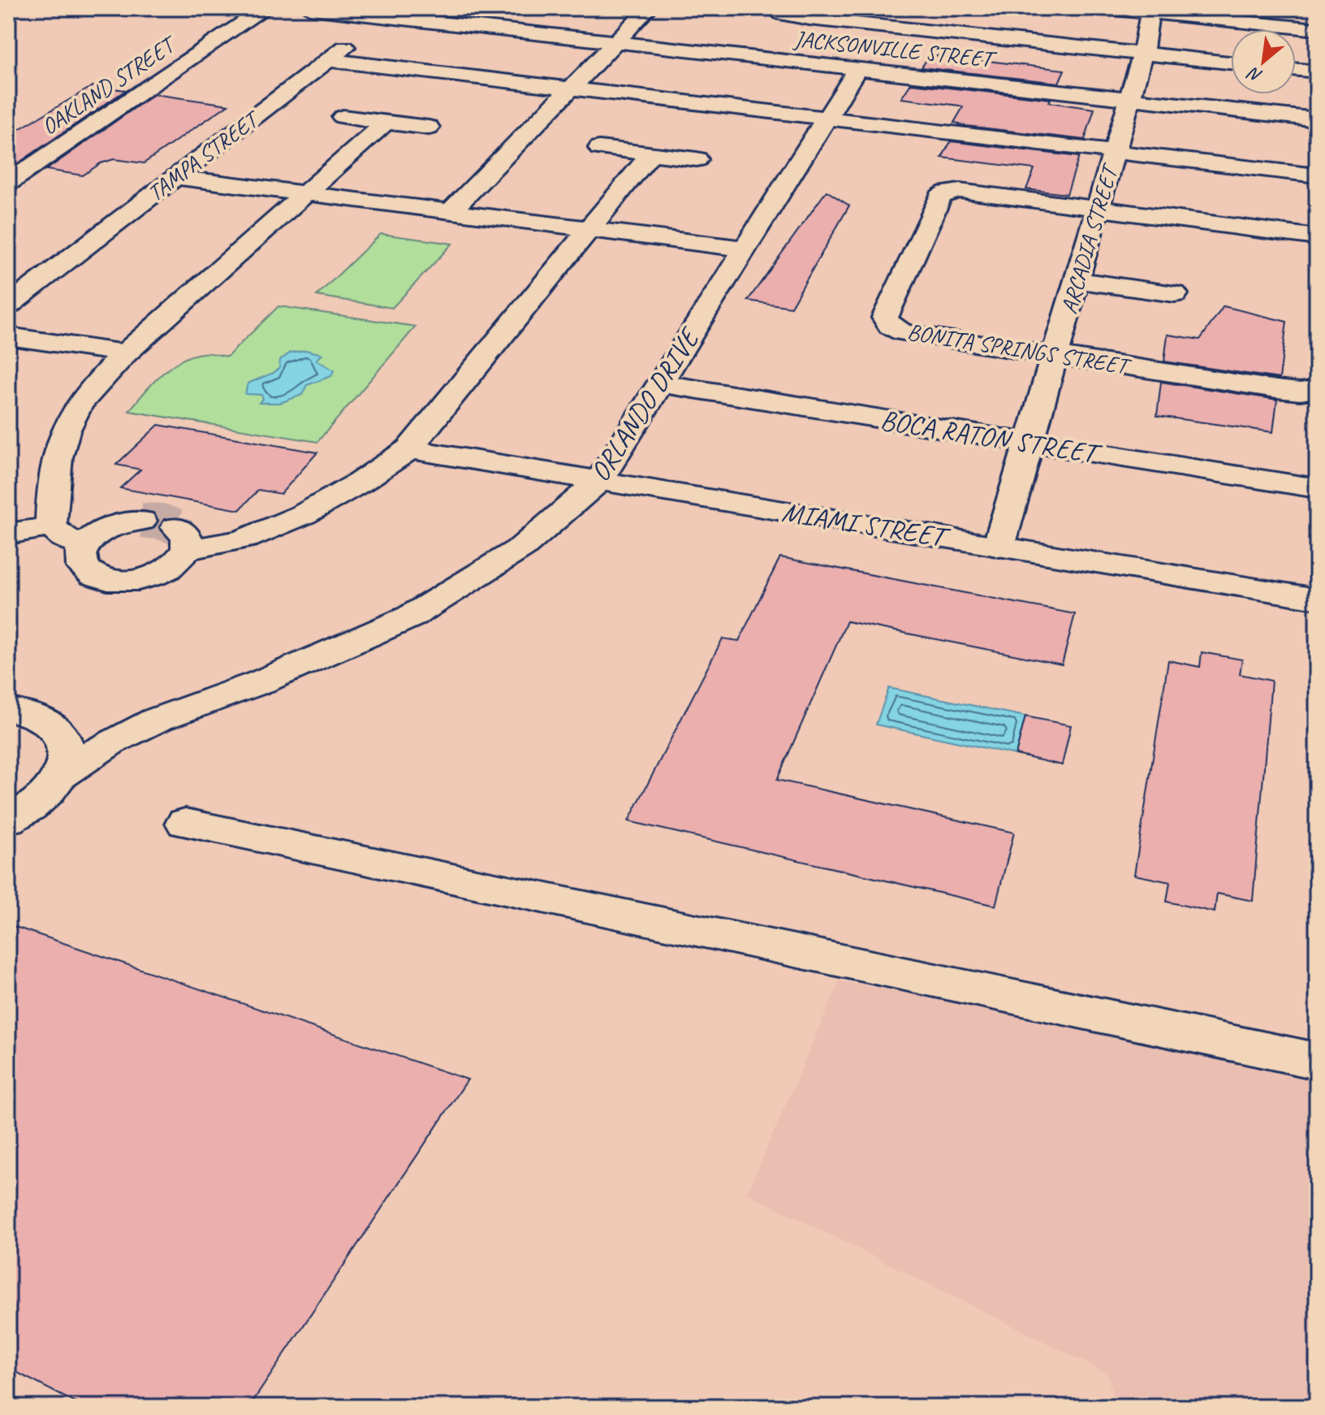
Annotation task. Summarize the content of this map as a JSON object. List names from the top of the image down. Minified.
{"streets":{"street":["JACKSONVILLE STREET","OAKLAND STREET","TAMPA STREET","ARCADIA STREET","BONITA SPRINGS STREET","ORLANDO DRIVE","BOCA RATON STREET","MIAMI STREET"]},"crossings":[["JACKSONVILLE STREET","TAMPA STREET"],["JACKSONVILLE STREET","ARCADIA STREET"],["JACKSONVILLE STREET","ORLANDO DRIVE"],["ARCADIA STREET","BONITA SPRINGS STREET"],["ARCADIA STREET","BOCA RATON STREET"],["ARCADIA STREET","MIAMI STREET"],["ORLANDO DRIVE","BOCA RATON STREET"],["ORLANDO DRIVE","MIAMI STREET"]],"north":"bottom left"}
